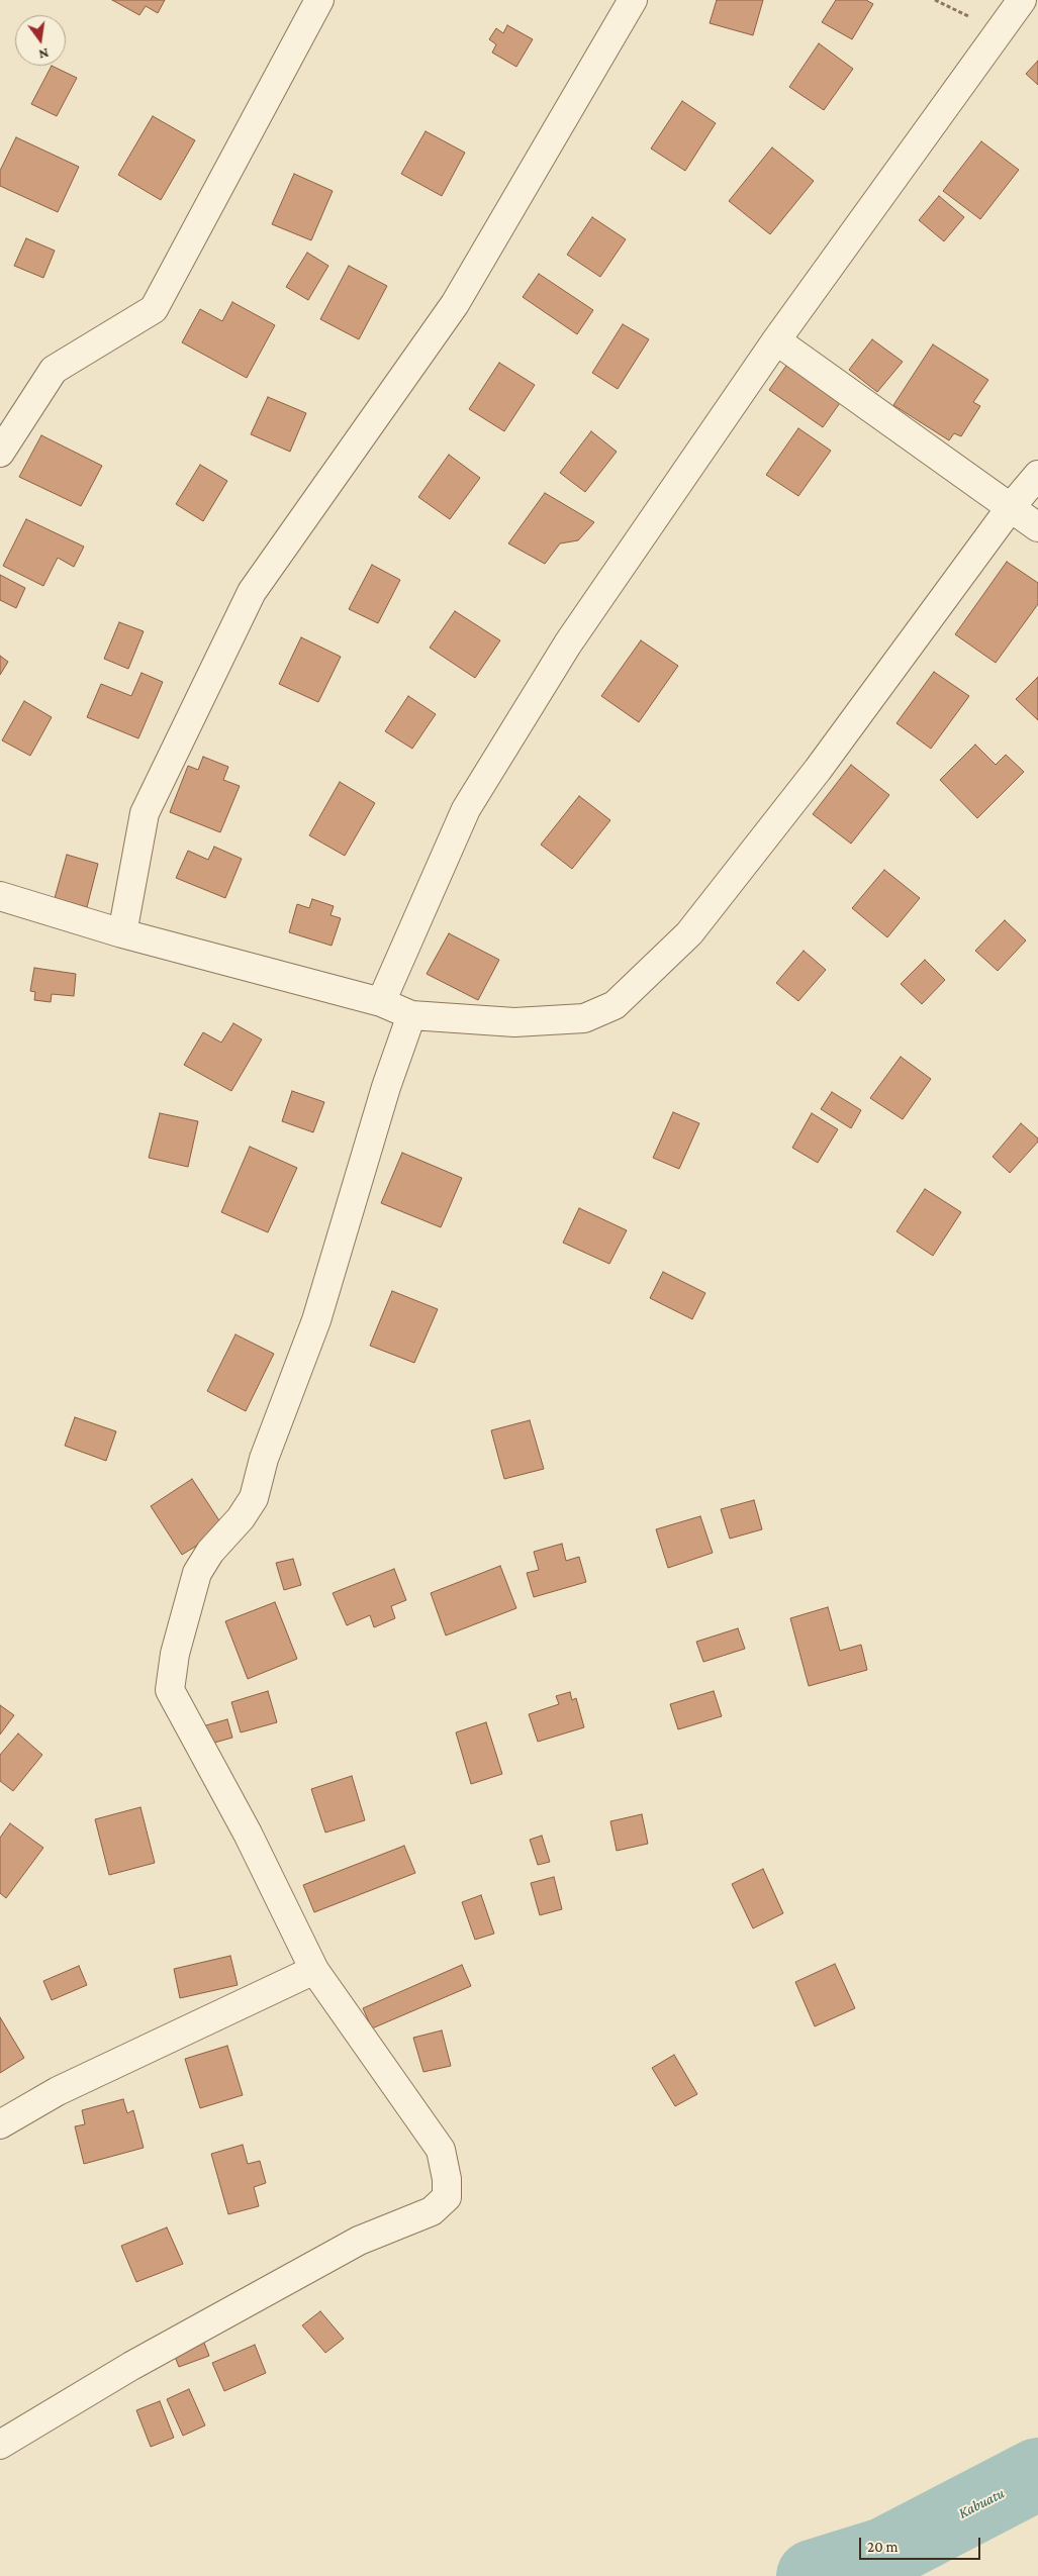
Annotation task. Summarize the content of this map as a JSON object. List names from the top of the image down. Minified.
{"water":["Kabuatu"],"scale_bar":"20 m","north":"bottom"}
